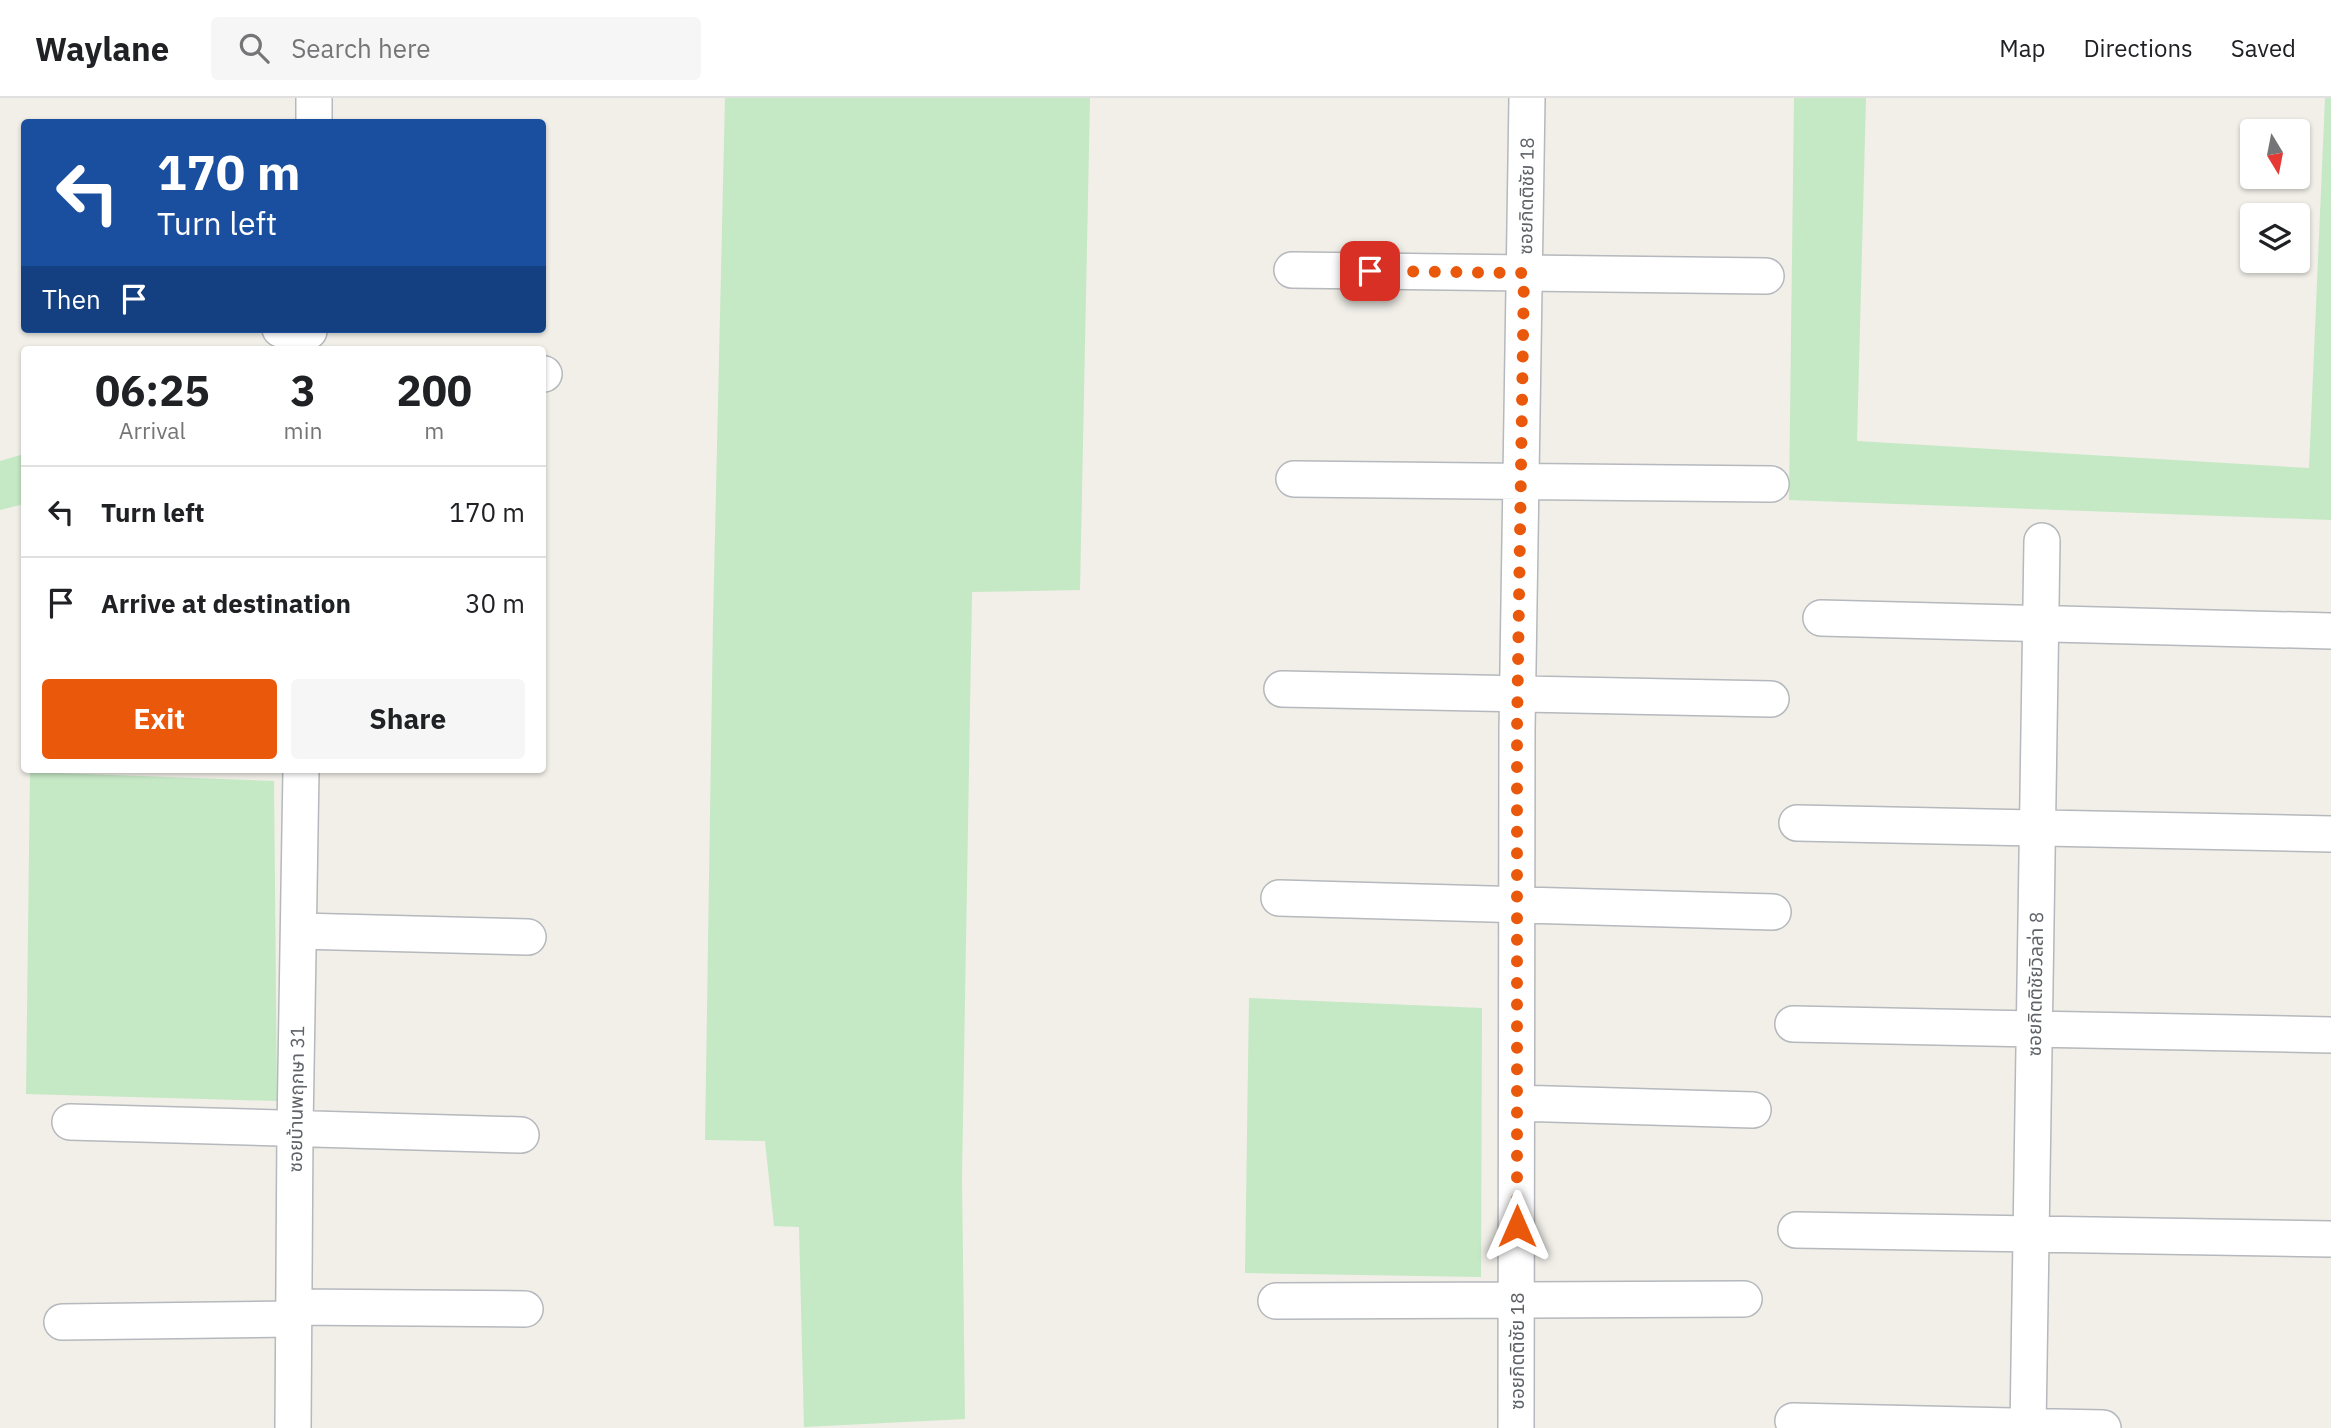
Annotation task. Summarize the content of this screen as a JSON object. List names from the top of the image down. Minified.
{"streets":{"street":["ซอยกิตติชัย 18","ซอยกิตติชัยวิลล่า 8","ซอยบ้านพฤกษา 31"]},"north":"bottom","page":{"header":"Waylane","search":"Search here","nav":["Map","Directions","Saved"],"turn":["170 m","Turn left"],"then":"Then","eta":["06:25","Arrival","3","min","200","m"],"list":[{"name":"Turn left","value":"170 m"},{"name":"Arrive at destination","value":"30 m"}],"buttons":["Exit","Share"]}}
